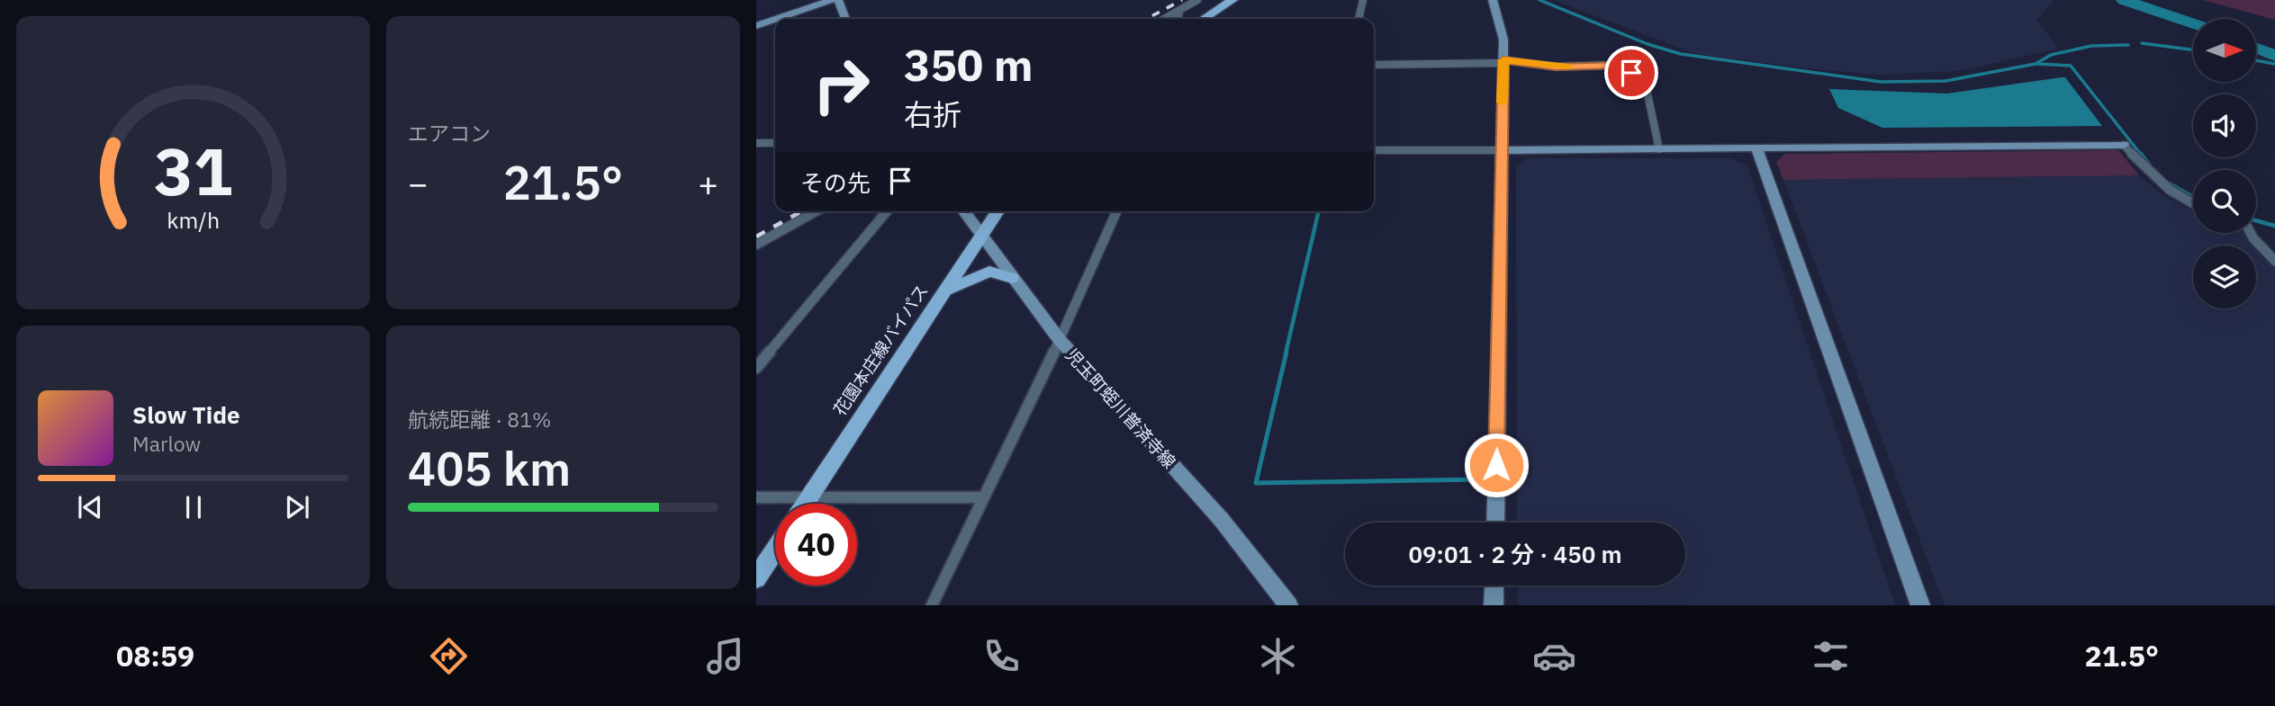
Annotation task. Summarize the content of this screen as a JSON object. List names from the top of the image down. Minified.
{"streets":{"main road":["花園本庄線バイパス"],"street":["児玉町蛭川普済寺線"]},"crossings":[["花園本庄線バイパス","児玉町蛭川普済寺線"]],"north":"right","page":{"tile":["エアコン",["航続距離 · 81%","405 km"]],"turn":["350 m","右折"],"then":"その先","heat":["−","21.5°","+"],"song":["Slow Tide","Marlow"],"limit":"40","trip":"09:01 · 2 分 · 450 m","tabs":["08:59","21.5°"],"gauge":["31","km/h"]}}
